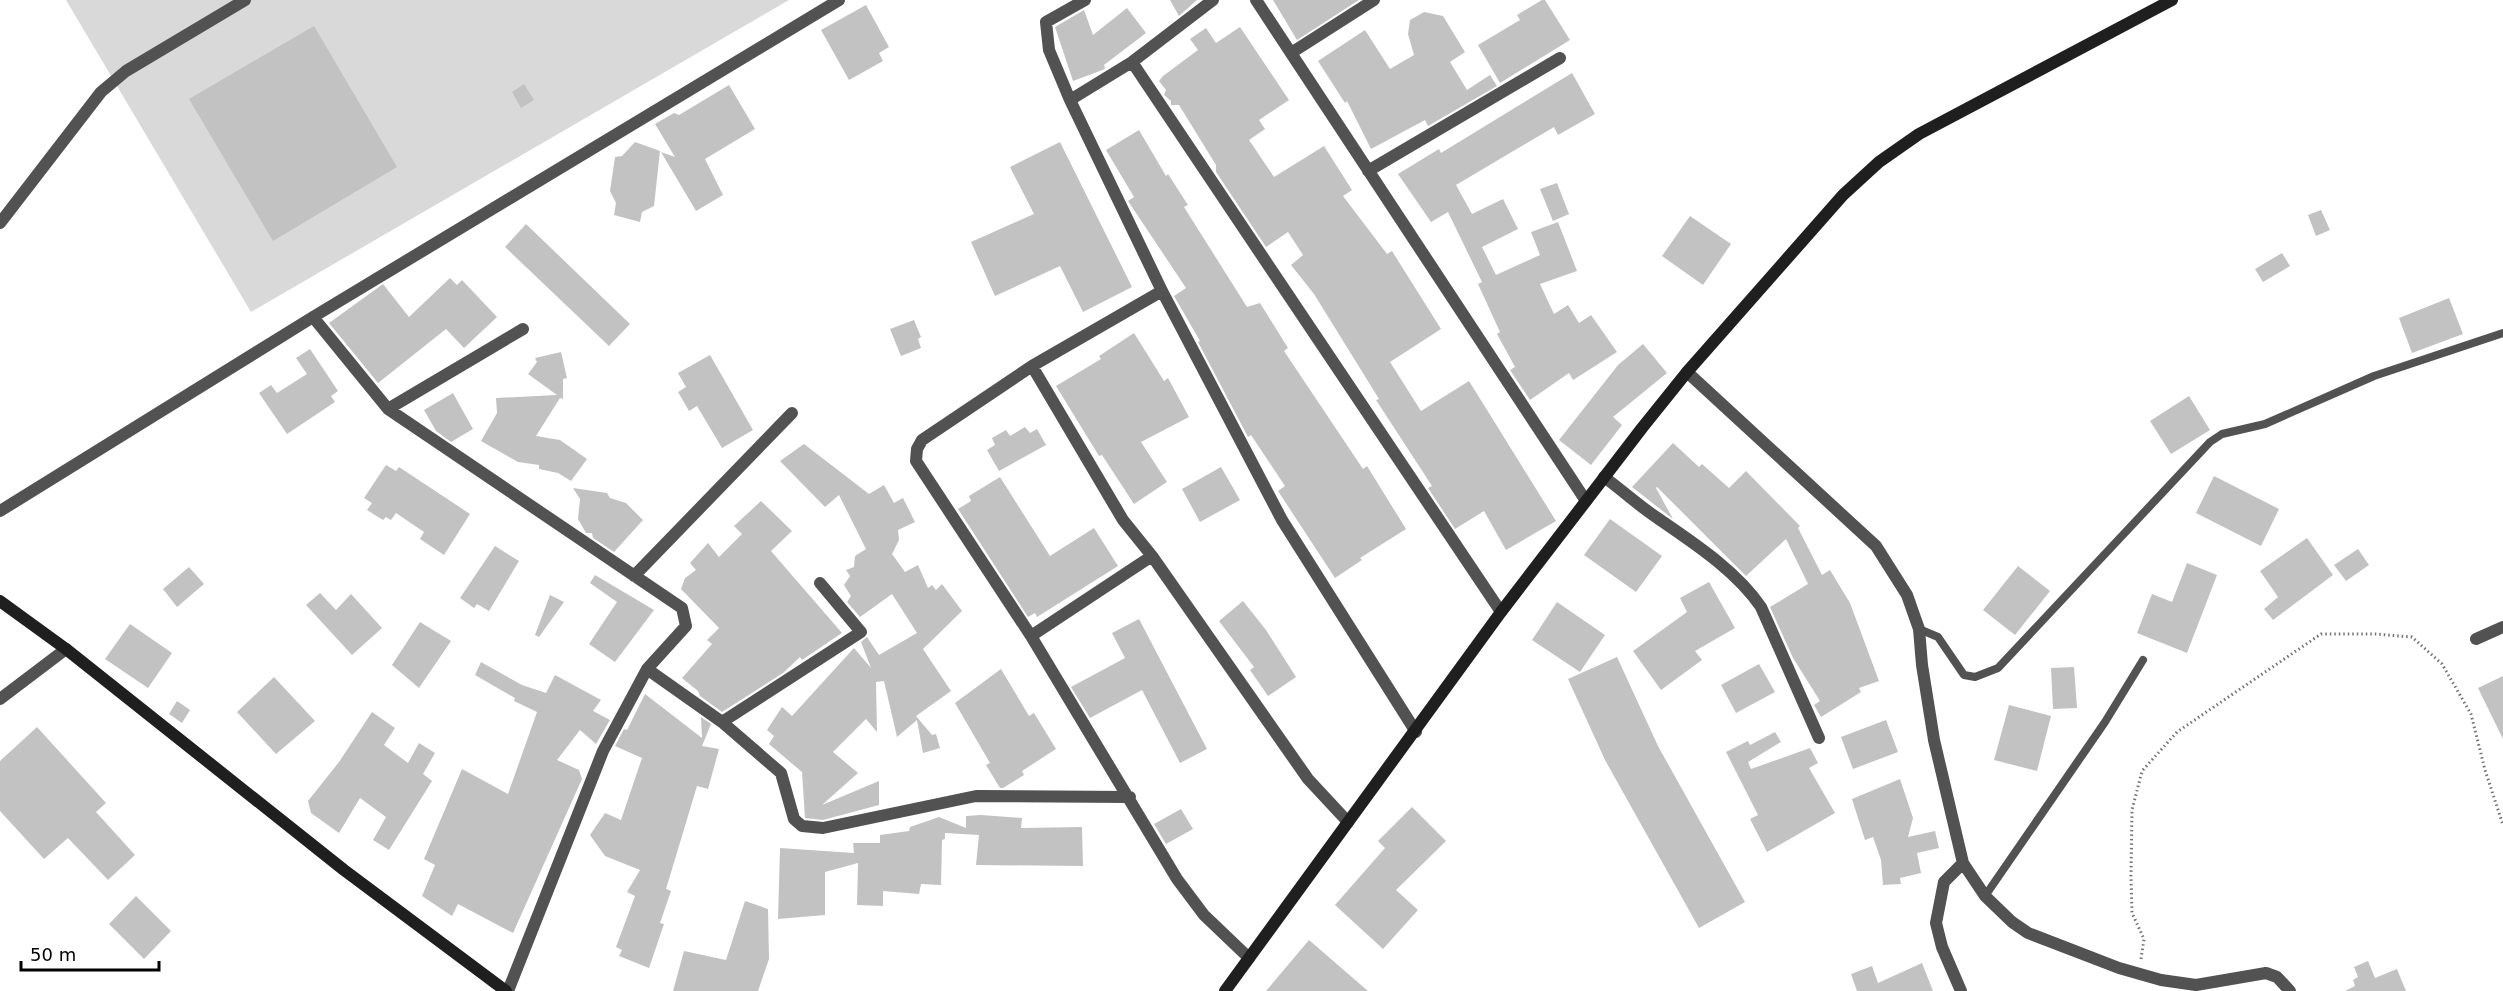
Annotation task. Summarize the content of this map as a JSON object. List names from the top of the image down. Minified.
{"scale_bar":"50 m"}
